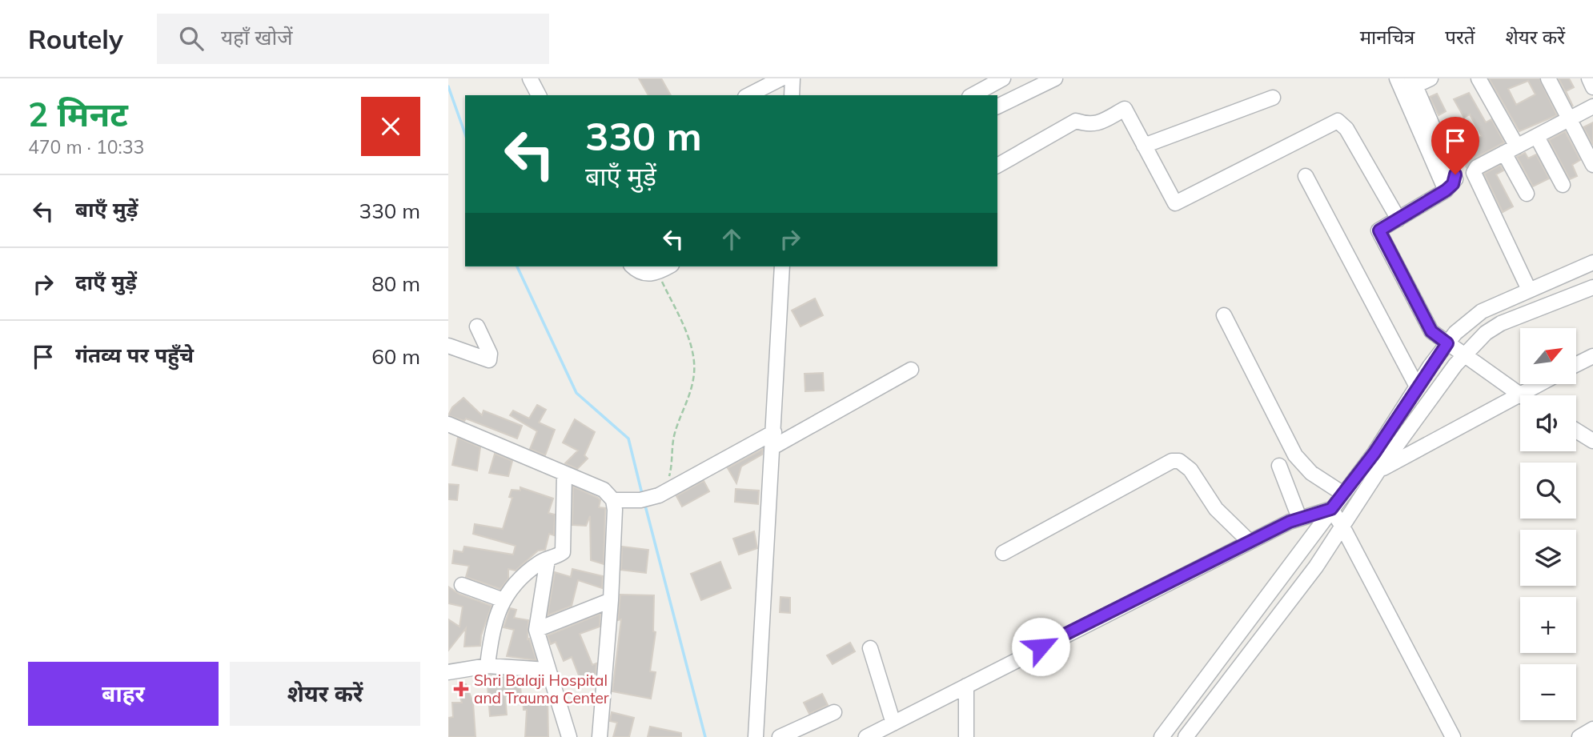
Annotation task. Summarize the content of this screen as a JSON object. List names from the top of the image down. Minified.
{"places":{"health":["Shri Balaji Hospital and Trauma Center"]},"north":"top right","page":{"header":"Routely","search":"यहाँ खोजें","nav":["मानचित्र","परतें","शेयर करें"],"heading":["2 मिनट","470 m · 10:33"],"turn":["330 m","बाएँ मुड़ें"],"list":[{"name":"बाएँ मुड़ें","value":"330 m"},{"name":"दाएँ मुड़ें","value":"80 m"},{"name":"गंतव्य पर पहुँचे","value":"60 m"}],"map_buttons":["+","−"],"buttons":["बाहर","शेयर करें"]}}
